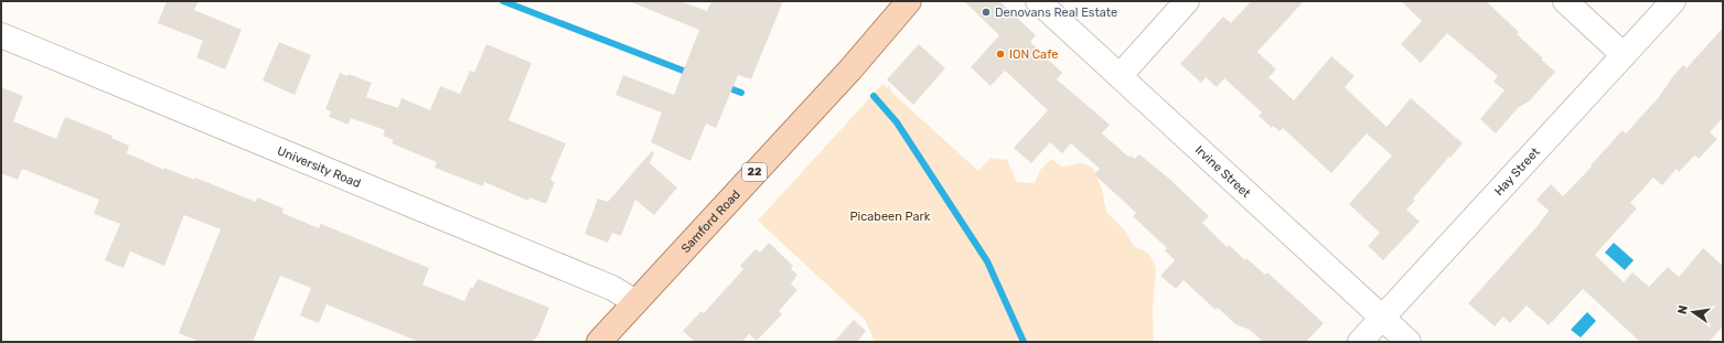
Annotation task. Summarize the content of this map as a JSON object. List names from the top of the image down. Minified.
{"streets":{"main road":["22","Samford Road"],"street":["University Road","Irvine Street","Hay Street"]},"crossings":[["University Road","Samford Road"],["Irvine Street","Hay Street"]],"parks":["Picabeen Park"],"places":["Denovans Real Estate","ION Cafe"],"north":"left"}
